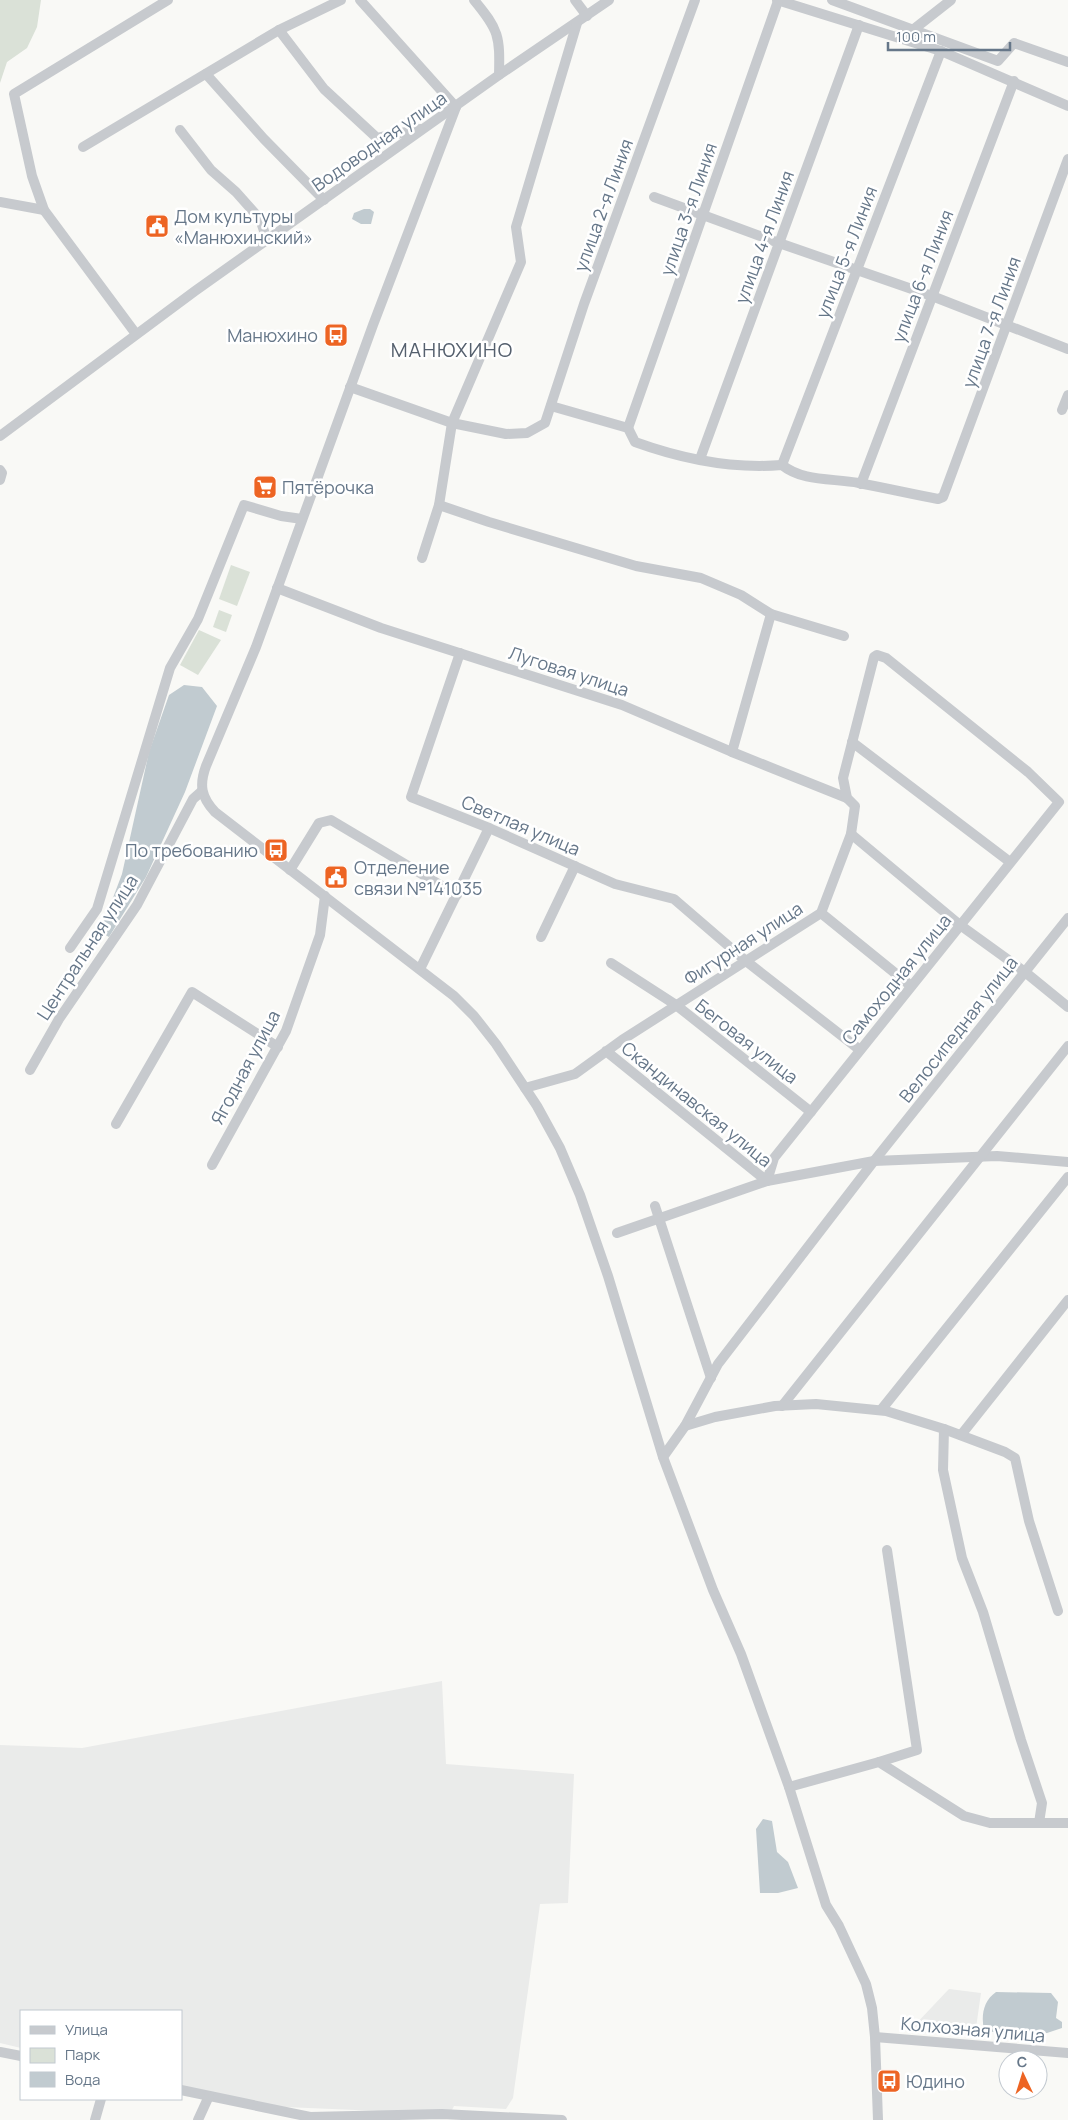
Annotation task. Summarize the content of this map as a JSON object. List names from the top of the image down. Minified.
{"streets":{"street":["Водоводная улица","улица 2-я Линия","улица 3-я Линия","улица 4-я Линия","улица 5-я Линия","улица 6-я Линия","улица 7-я Линия","Луговая улица","Светлая улица","Фигурная улица","Центральная улица","Самоходная улица","Велосипедная улица","Беговая улица","Ягодная улица","Скандинавская улица","Колхозная улица"]},"crossings":[["улица 6-я Линия","улица 7-я Линия"],["Луговая улица","Светлая улица"],["Луговая улица","Фигурная улица"],["Светлая улица","Фигурная улица"],["Светлая улица","Самоходная улица"],["Фигурная улица","Самоходная улица"],["Фигурная улица","Беговая улица"],["Фигурная улица","Скандинавская улица"],["Самоходная улица","Беговая улица"],["Самоходная улица","Скандинавская улица"]],"districts":["МАНЮХИНО"],"places":{"public building":["Дом культуры «Манюхинский»","Отделение связи №141035"],"bus stop":["Манюхино","По требованию","Юдино"],"supermarket":["Пятёрочка"]},"legend":["Улица","Парк","Вода"],"scale_bar":"100 m","north":"top"}
